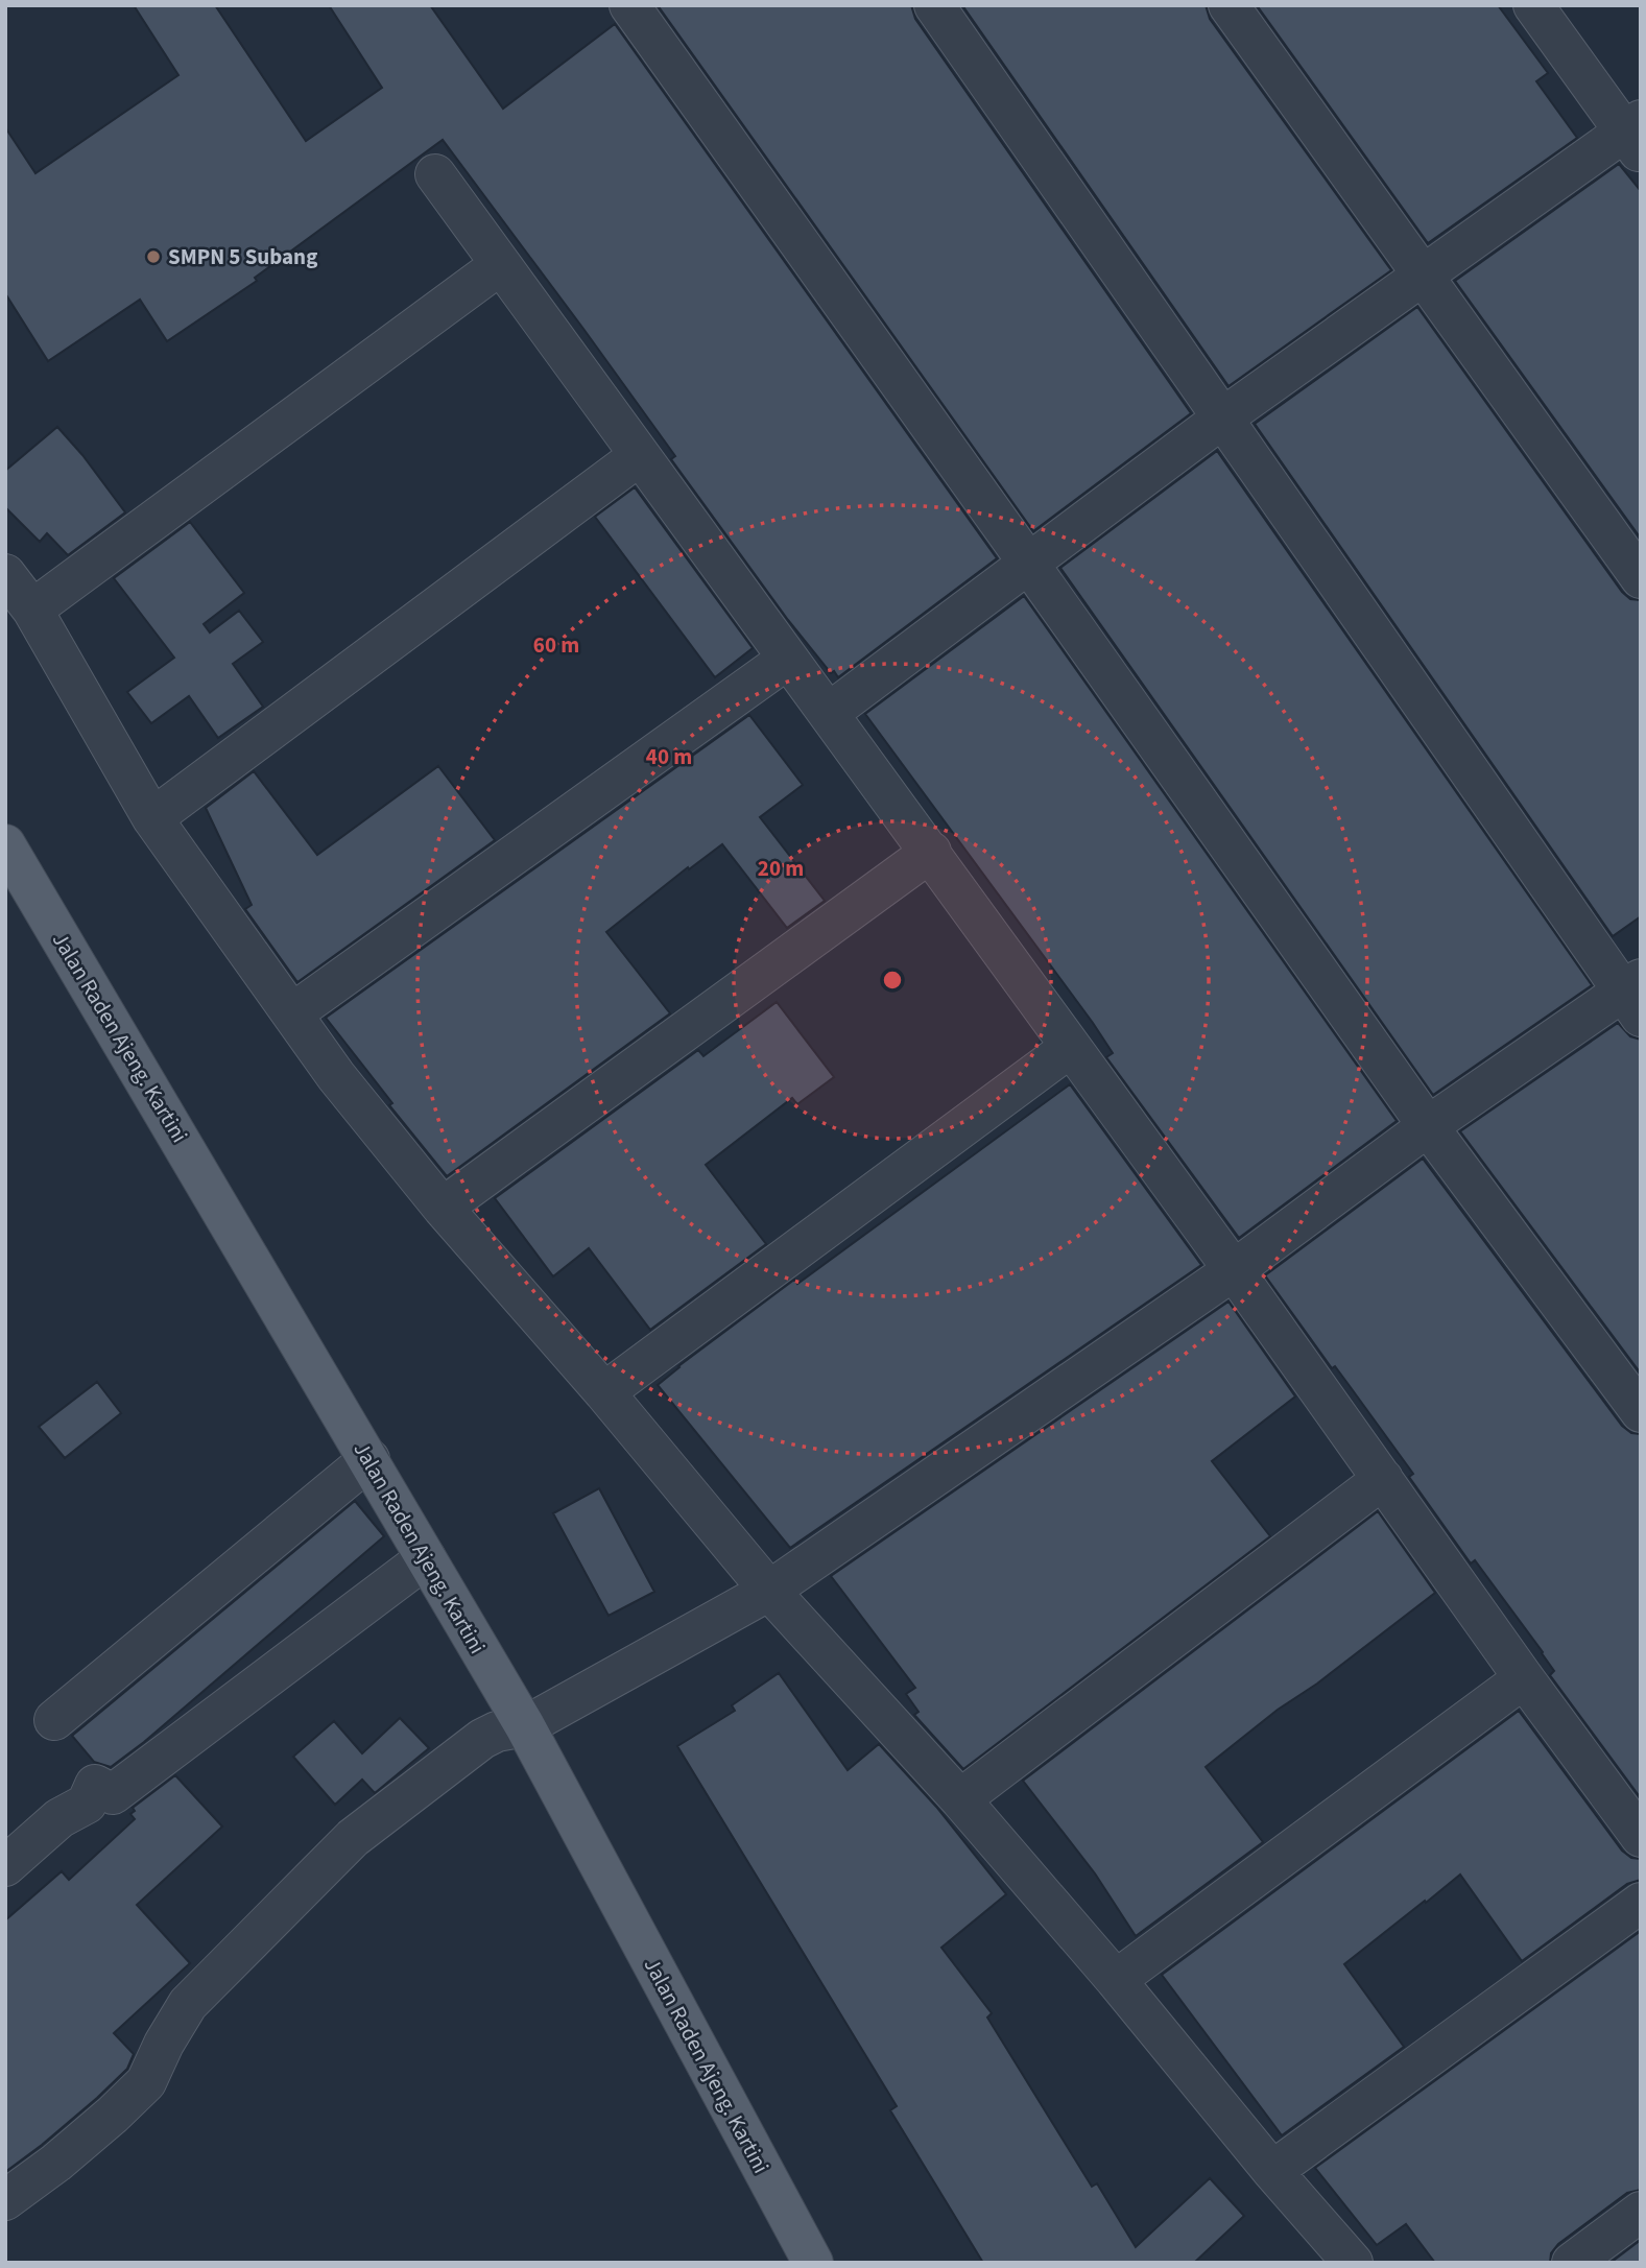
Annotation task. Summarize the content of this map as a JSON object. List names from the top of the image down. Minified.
{"streets":{"main road":["Jalan Raden Ajeng. Kartini"]},"places":["SMPN 5 Subang"],"rings":["60 m","40 m","20 m"]}
